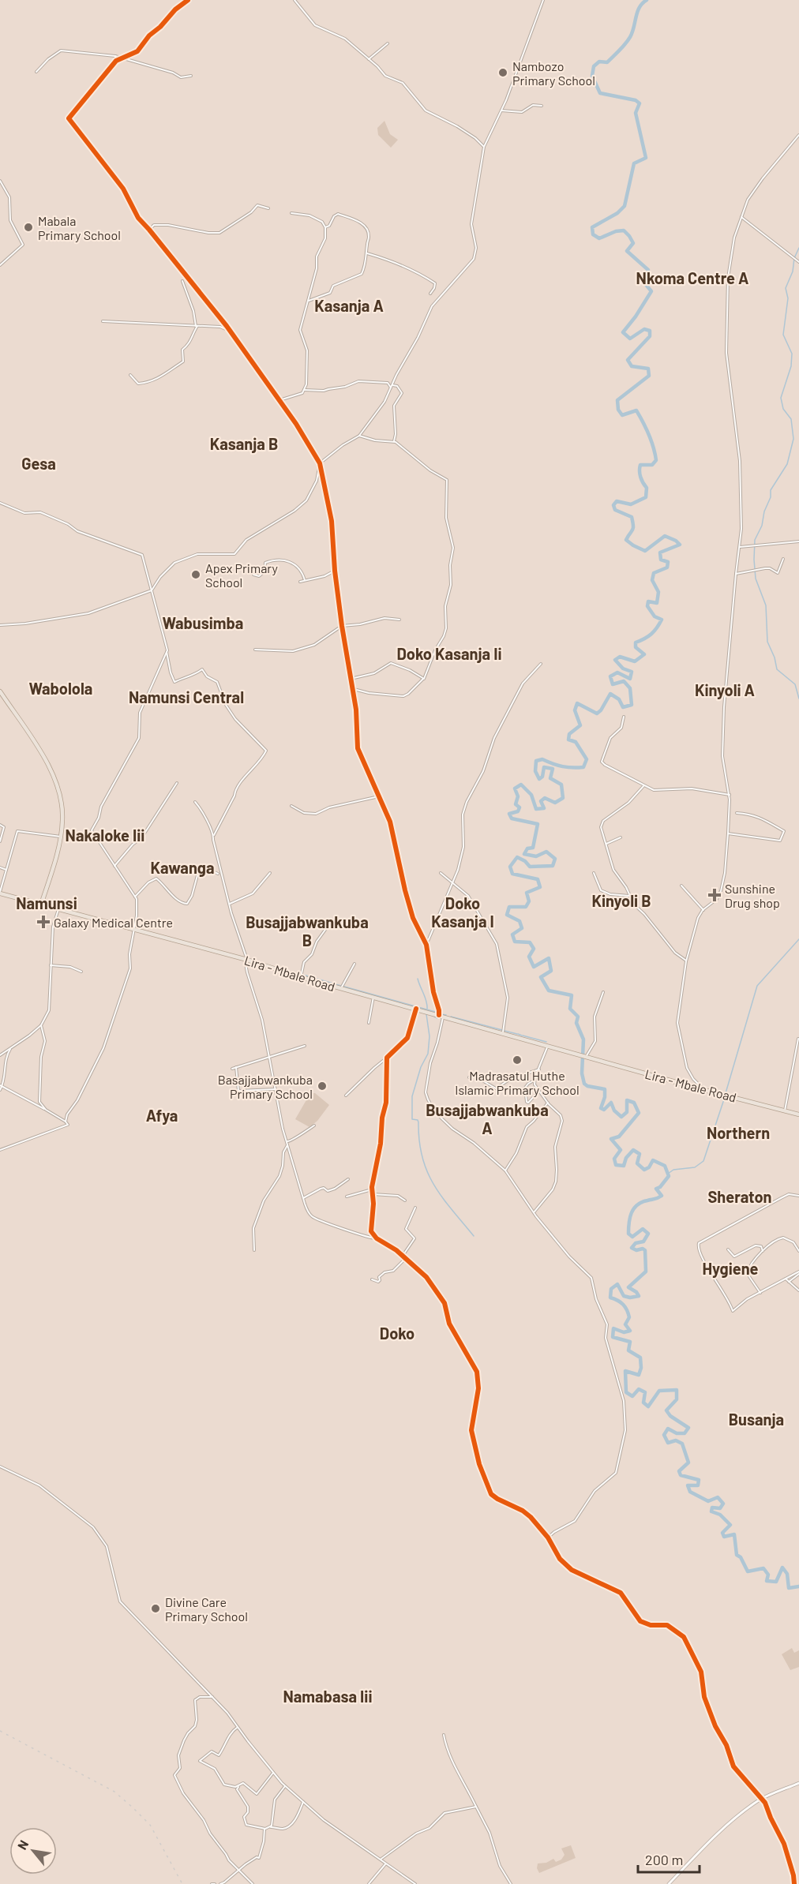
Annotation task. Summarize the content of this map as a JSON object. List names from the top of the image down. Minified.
{"streets":{"main road":["Lira - Mbale Road"]},"districts":["Nkoma Centre A","Kasanja A","Kasanja B","Gesa","Wabusimba","Doko Kasanja Ii","Wabolola","Kinyoli A","Namunsi Central","Nakaloke Iii","Kawanga","Kinyoli B","Namunsi","Doko Kasanja I","Busajjabwankuba B","Busajjabwankuba A","Afya","Northern","Sheraton","Hygiene","Doko","Busanja","Namabasa Iii"],"places":{"other":["Nambozo Primary School","Mabala Primary School","Apex Primary School","Madrasatul Huthe Islamic Primary School","Basajjabwankuba Primary School","Divine Care Primary School"],"health":["Sunshine Drug shop","Galaxy Medical Centre"]},"scale_bar":"200 m","north":"top left"}
